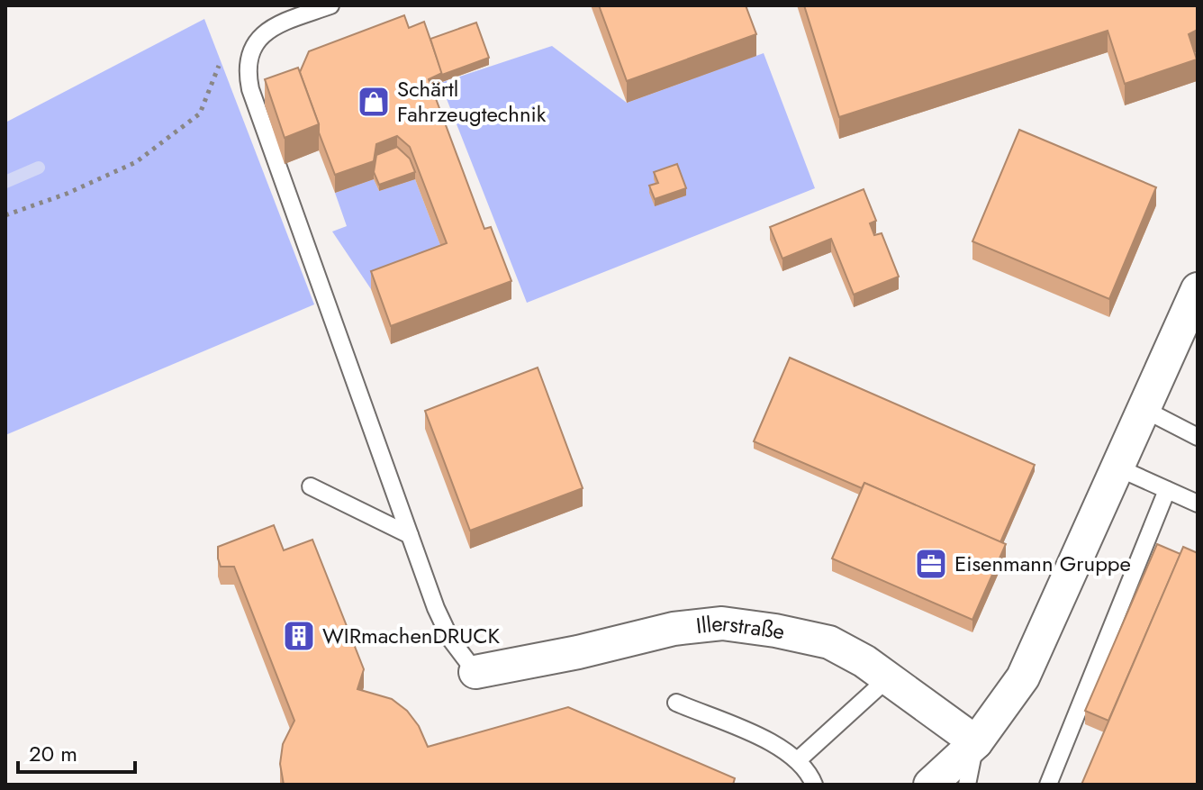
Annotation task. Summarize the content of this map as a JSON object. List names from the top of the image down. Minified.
{"streets":{"street":["Illerstraße"]},"places":{"shop":["Schärtl Fahrzeugtechnik"],"office":["Eisenmann Gruppe"],"building":["WIRmachenDRUCK"]},"scale_bar":"20 m"}
